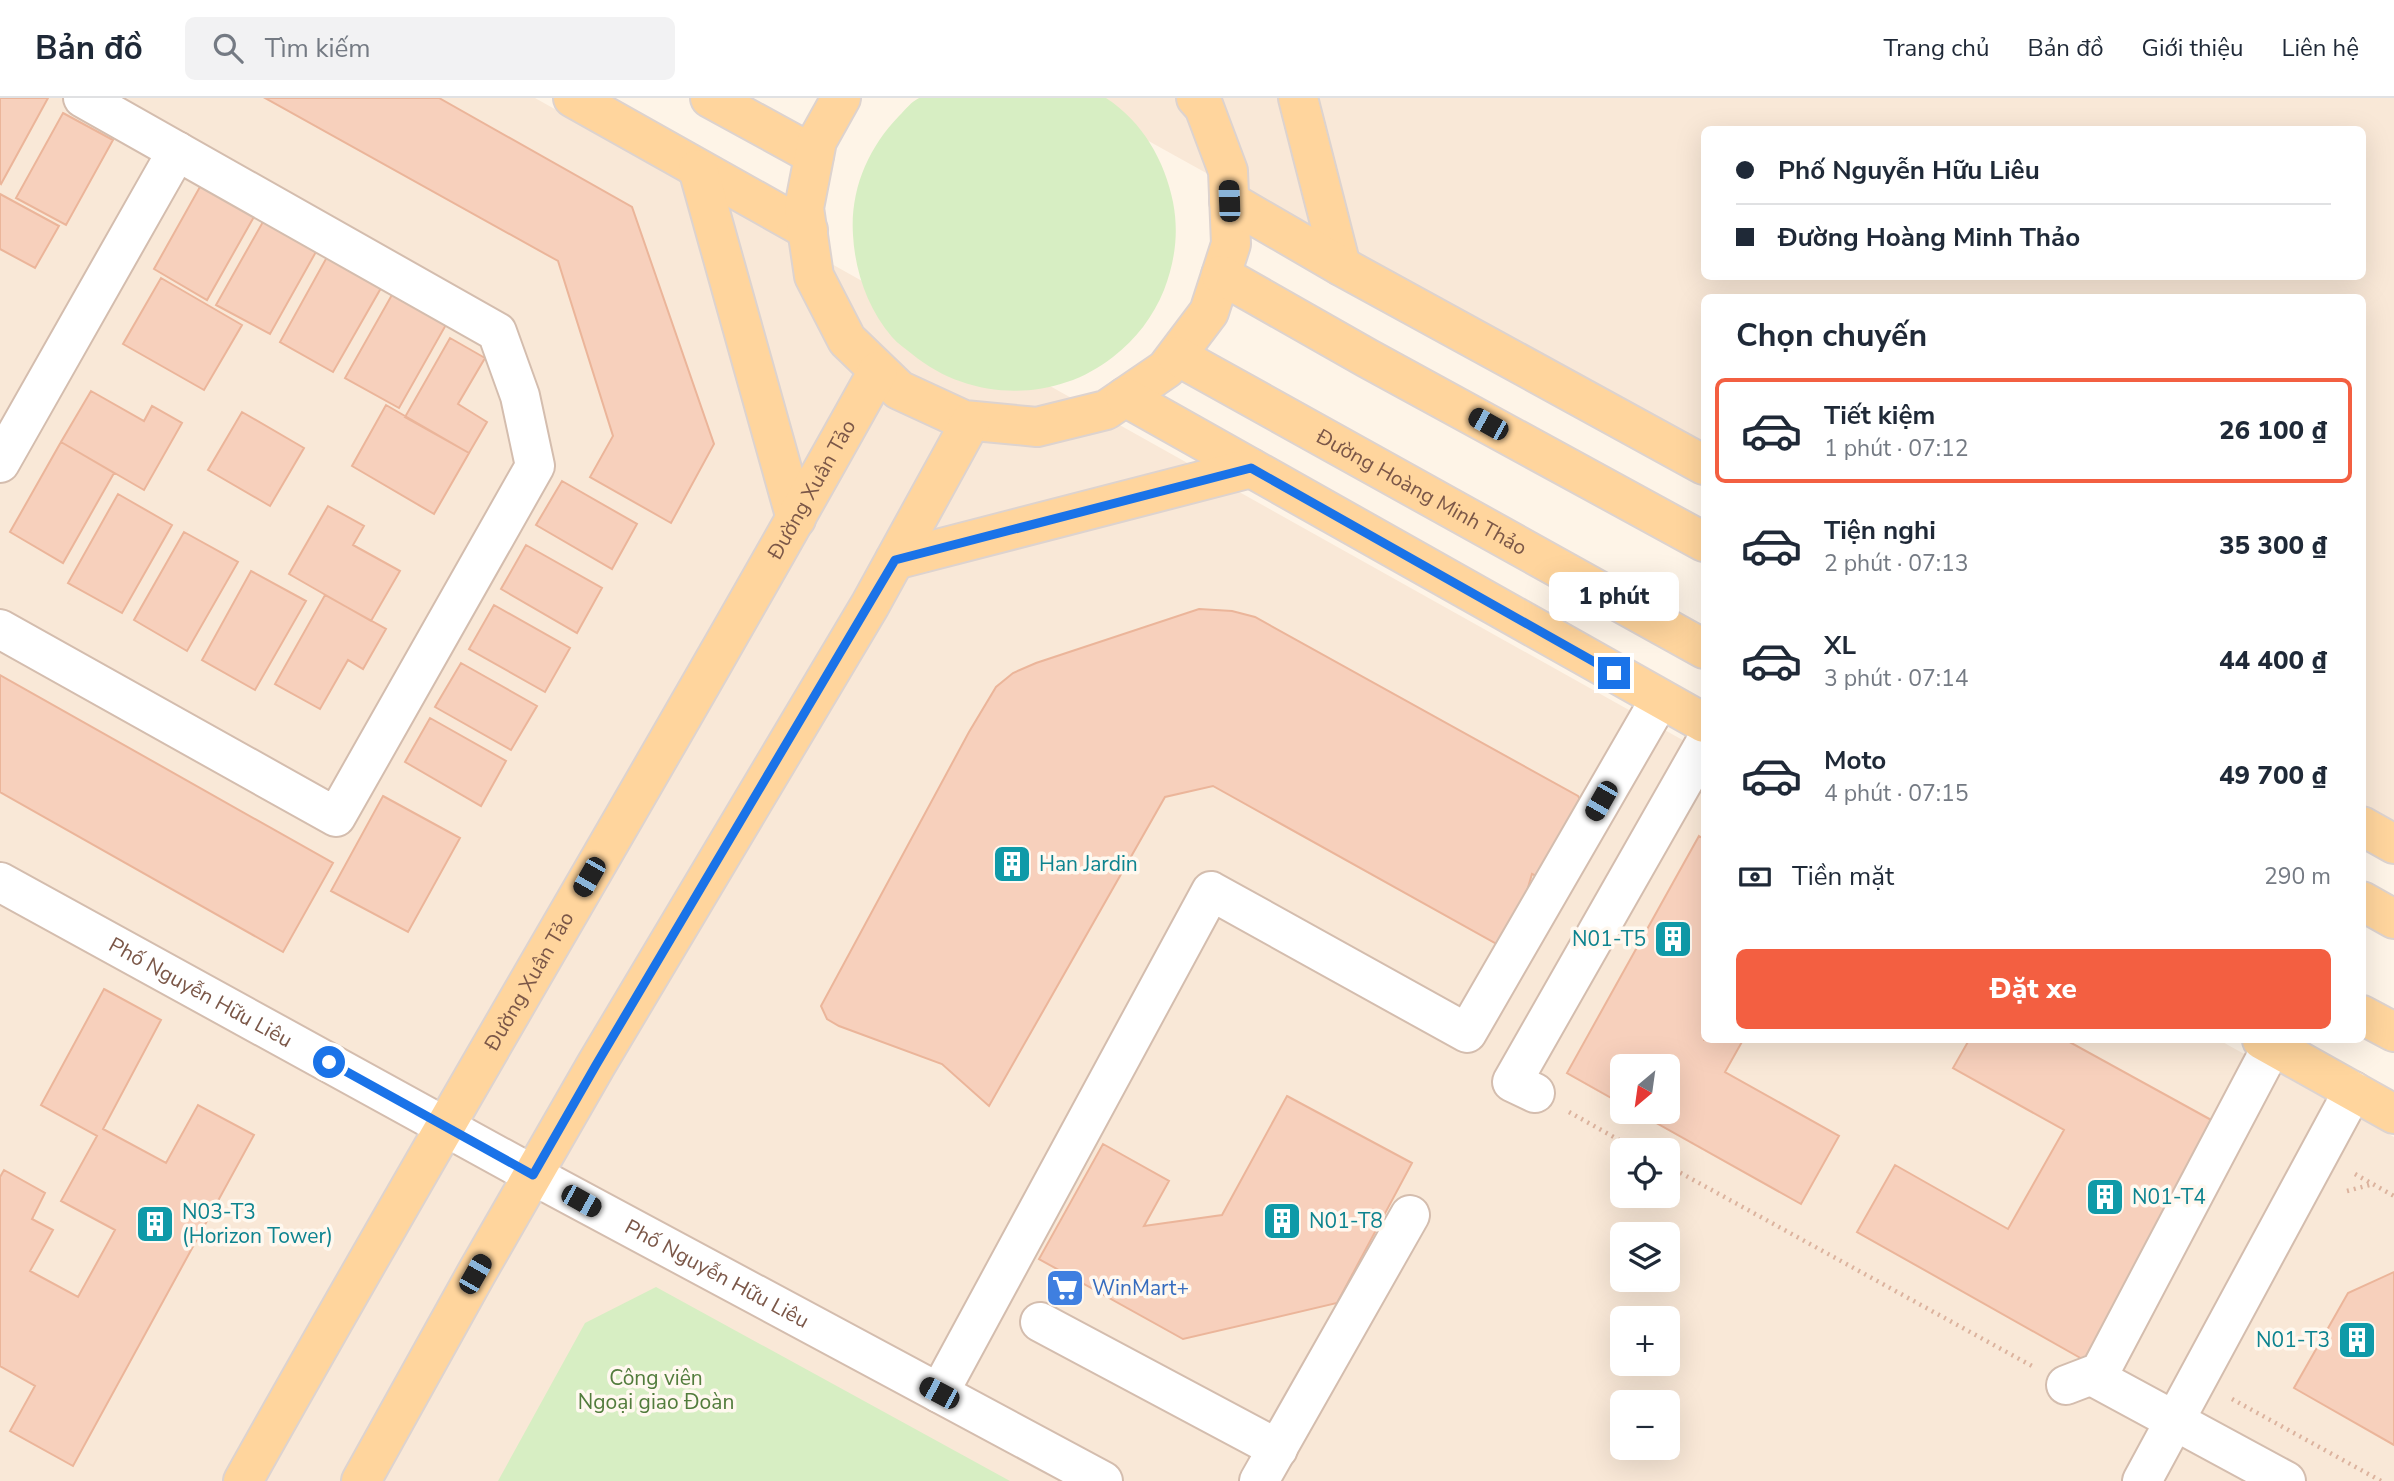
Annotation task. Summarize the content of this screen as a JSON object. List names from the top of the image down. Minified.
{"streets":{"main road":["Đường Xuân Tảo","Đường Hoàng Minh Thảo"],"street":["Phố Nguyễn Hữu Liêu"]},"crossings":[["Đường Xuân Tảo","Phố Nguyễn Hữu Liêu"]],"parks":["Công viên Ngoại giao Đoàn"],"places":{"building":["Han Jardin","N01-T5","N01-T4","N01-T8","N03-T3 (Horizon Tower)","N01-T3"],"supermarket":["WinMart+"]},"north":"bottom left","page":{"header":"Bản đồ","search":"Tìm kiếm","nav":["Trang chủ","Bản đồ","Giới thiệu","Liên hệ"],"banner":["Phố Nguyễn Hữu Liêu","Đường Hoàng Minh Thảo"],"heading":"Chọn chuyến","list":[{"name":"Tiết kiệm","note":"1 phút · 07:12","value":"26 100 ₫"},{"name":"Tiện nghi","note":"2 phút · 07:13","value":"35 300 ₫"},{"name":"XL","note":"3 phút · 07:14","value":"44 400 ₫"},{"name":"Moto","note":"4 phút · 07:15","value":"49 700 ₫"}],"bubble":"1 phút","pay":["Tiền mặt","290 m"],"buttons":"Đặt xe","map_buttons":["+","−"]}}
